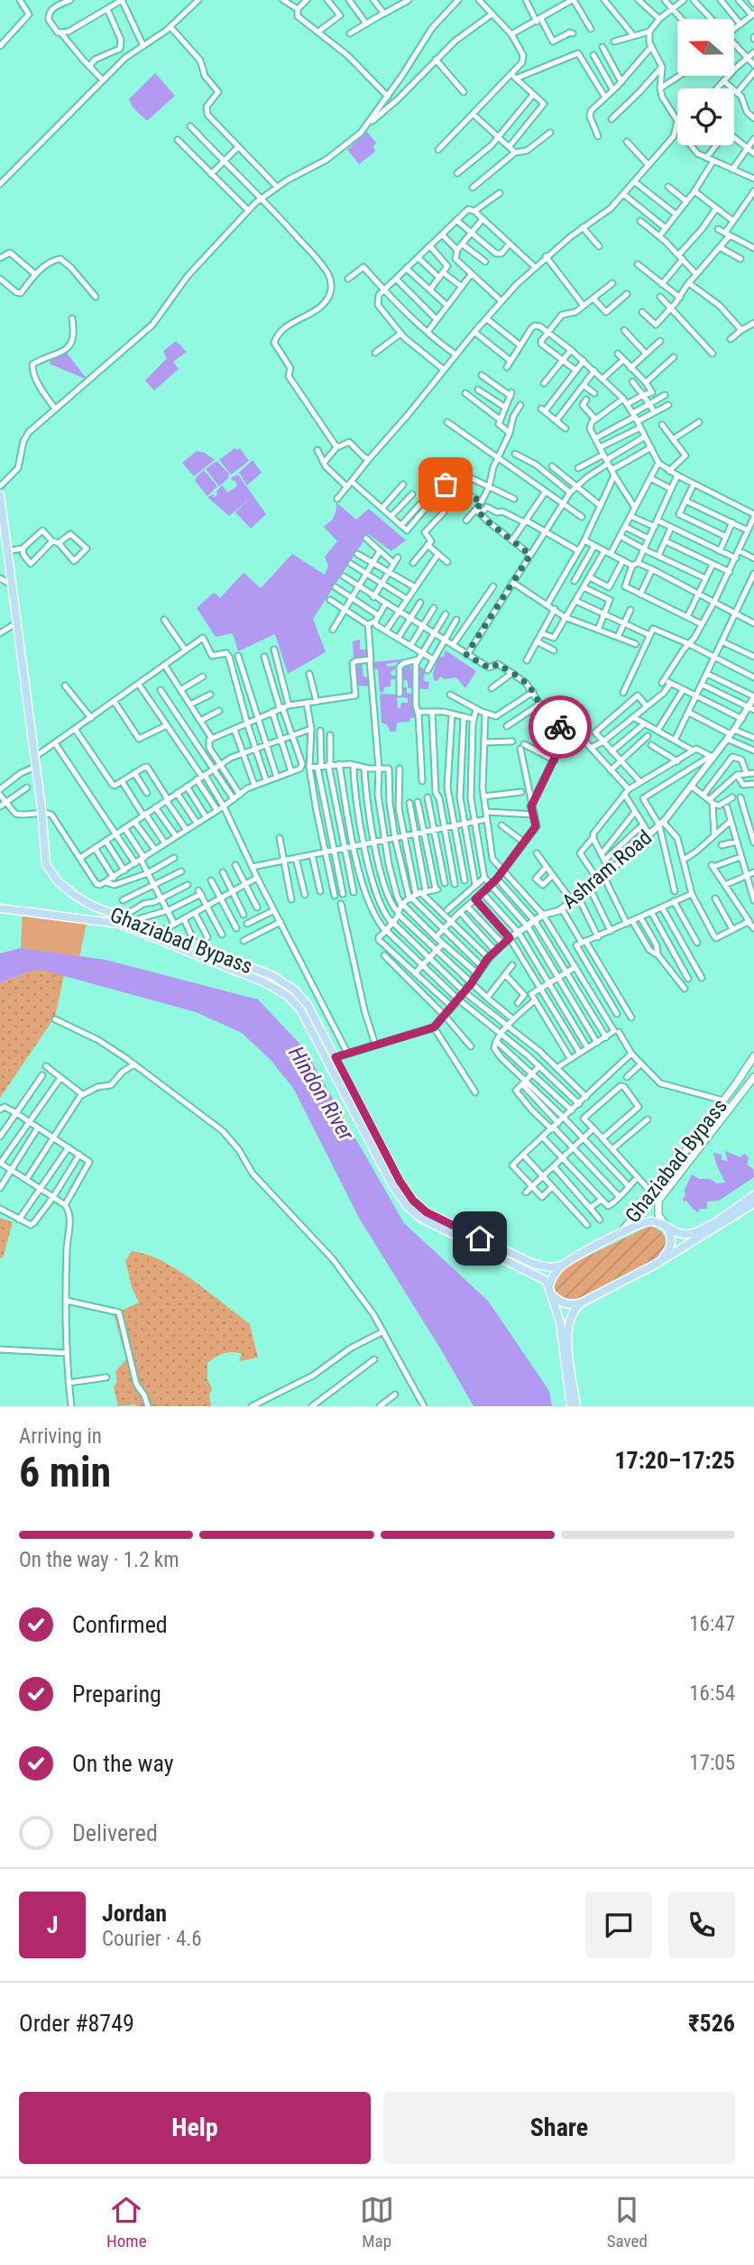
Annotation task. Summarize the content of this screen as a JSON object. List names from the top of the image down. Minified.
{"streets":{"highway":["Ghaziabad Bypass"],"street":["Ashram Road"]},"water":["Hindon River"],"north":"left","page":{"heading":["6 min","Arriving in","17:20–17:25"],"panel":["Jordan","Courier · 4.6","Order #8749","₹526"],"bar":"On the way · 1.2 km","list":[["Confirmed","16:47"],["Preparing","16:54"],["On the way","17:05"],"Delivered"],"round":"J","buttons":["Help","Share"],"tabs":["Home","Map","Saved"]}}
